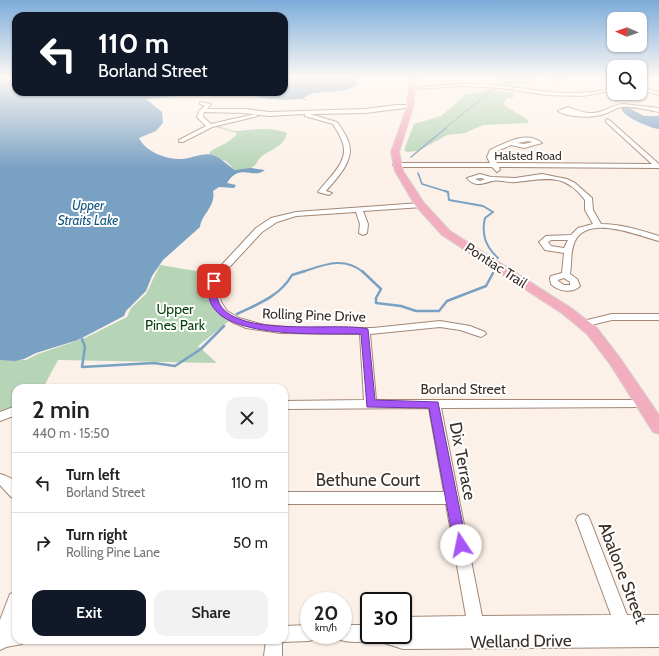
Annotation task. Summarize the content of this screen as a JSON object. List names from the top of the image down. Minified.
{"streets":{"main road":["Pontiac Trail"],"street":["Halsted Road","Rolling Pine Drive","Borland Street","Dix Terrace","Bethune Court","Abalone Street","Welland Drive"]},"crossings":[["Halsted Road","Pontiac Trail"],["Pontiac Trail","Rolling Pine Drive"],["Pontiac Trail","Borland Street"],["Borland Street","Dix Terrace"],["Dix Terrace","Bethune Court"],["Dix Terrace","Welland Drive"],["Abalone Street","Welland Drive"]],"water":["Upper Straits Lake"],"parks":["Upper Pines Park"],"north":"left","page":{"turn":["110 m","Borland Street"],"heading":["2 min","440 m · 15:50"],"list":[{"name":"Turn left","note":"Borland Street","value":"110 m"},{"name":"Turn right","note":"Rolling Pine Lane","value":"50 m"}],"buttons":["Exit","Share"],"speed":"20 km/h","limit":"30"}}
